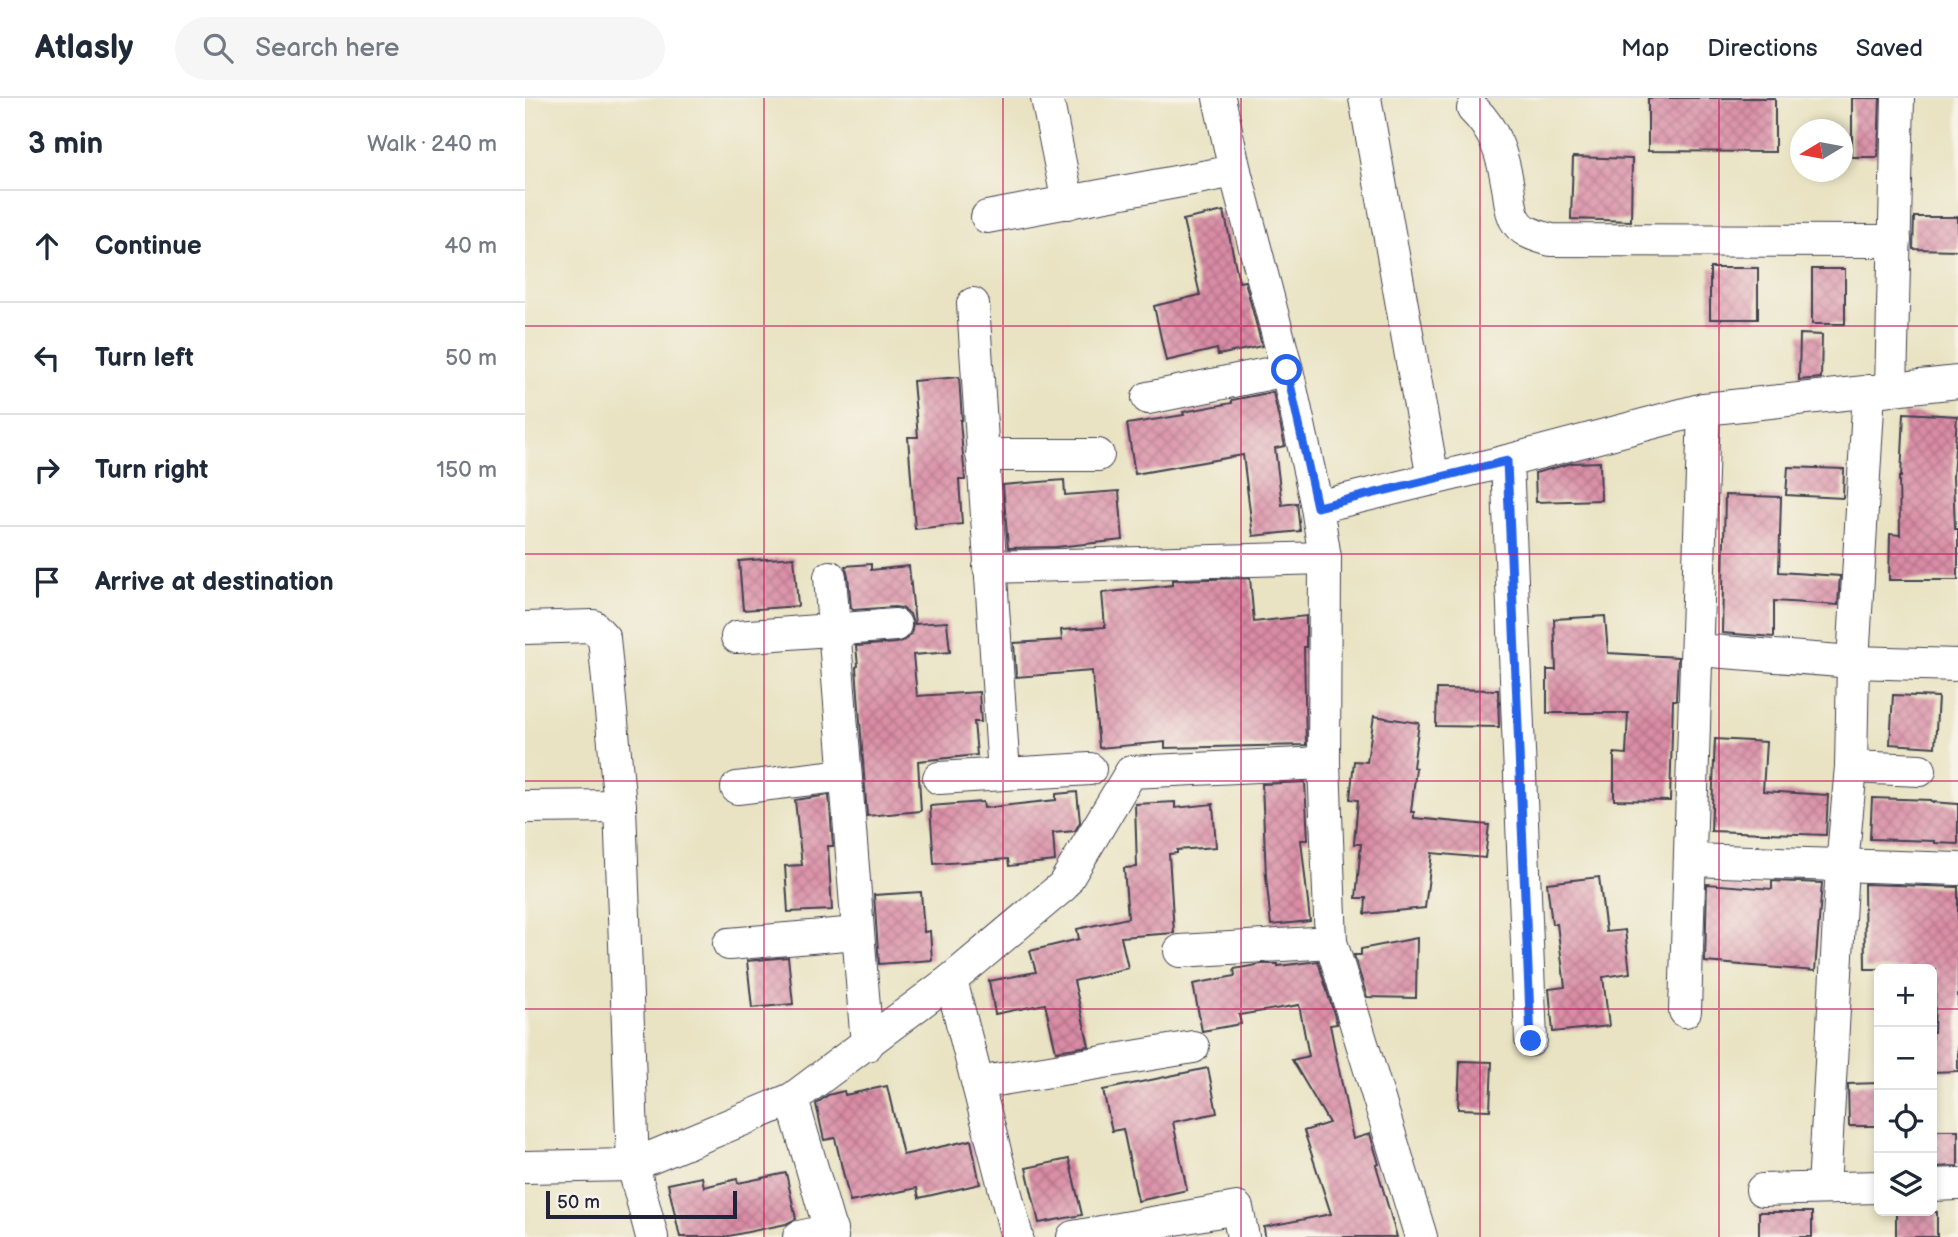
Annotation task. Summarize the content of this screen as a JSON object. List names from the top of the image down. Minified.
{"scale_bar":"50 m","north":"left","page":{"header":"Atlasly","search":"Search here","nav":["Map","Directions","Saved"],"heading":["3 min","Walk · 240 m"],"list":[["Continue","40 m"],["Turn left","50 m"],["Turn right","150 m"],"Arrive at destination"],"map_buttons":["+","−"],"scale":"50 m"}}
